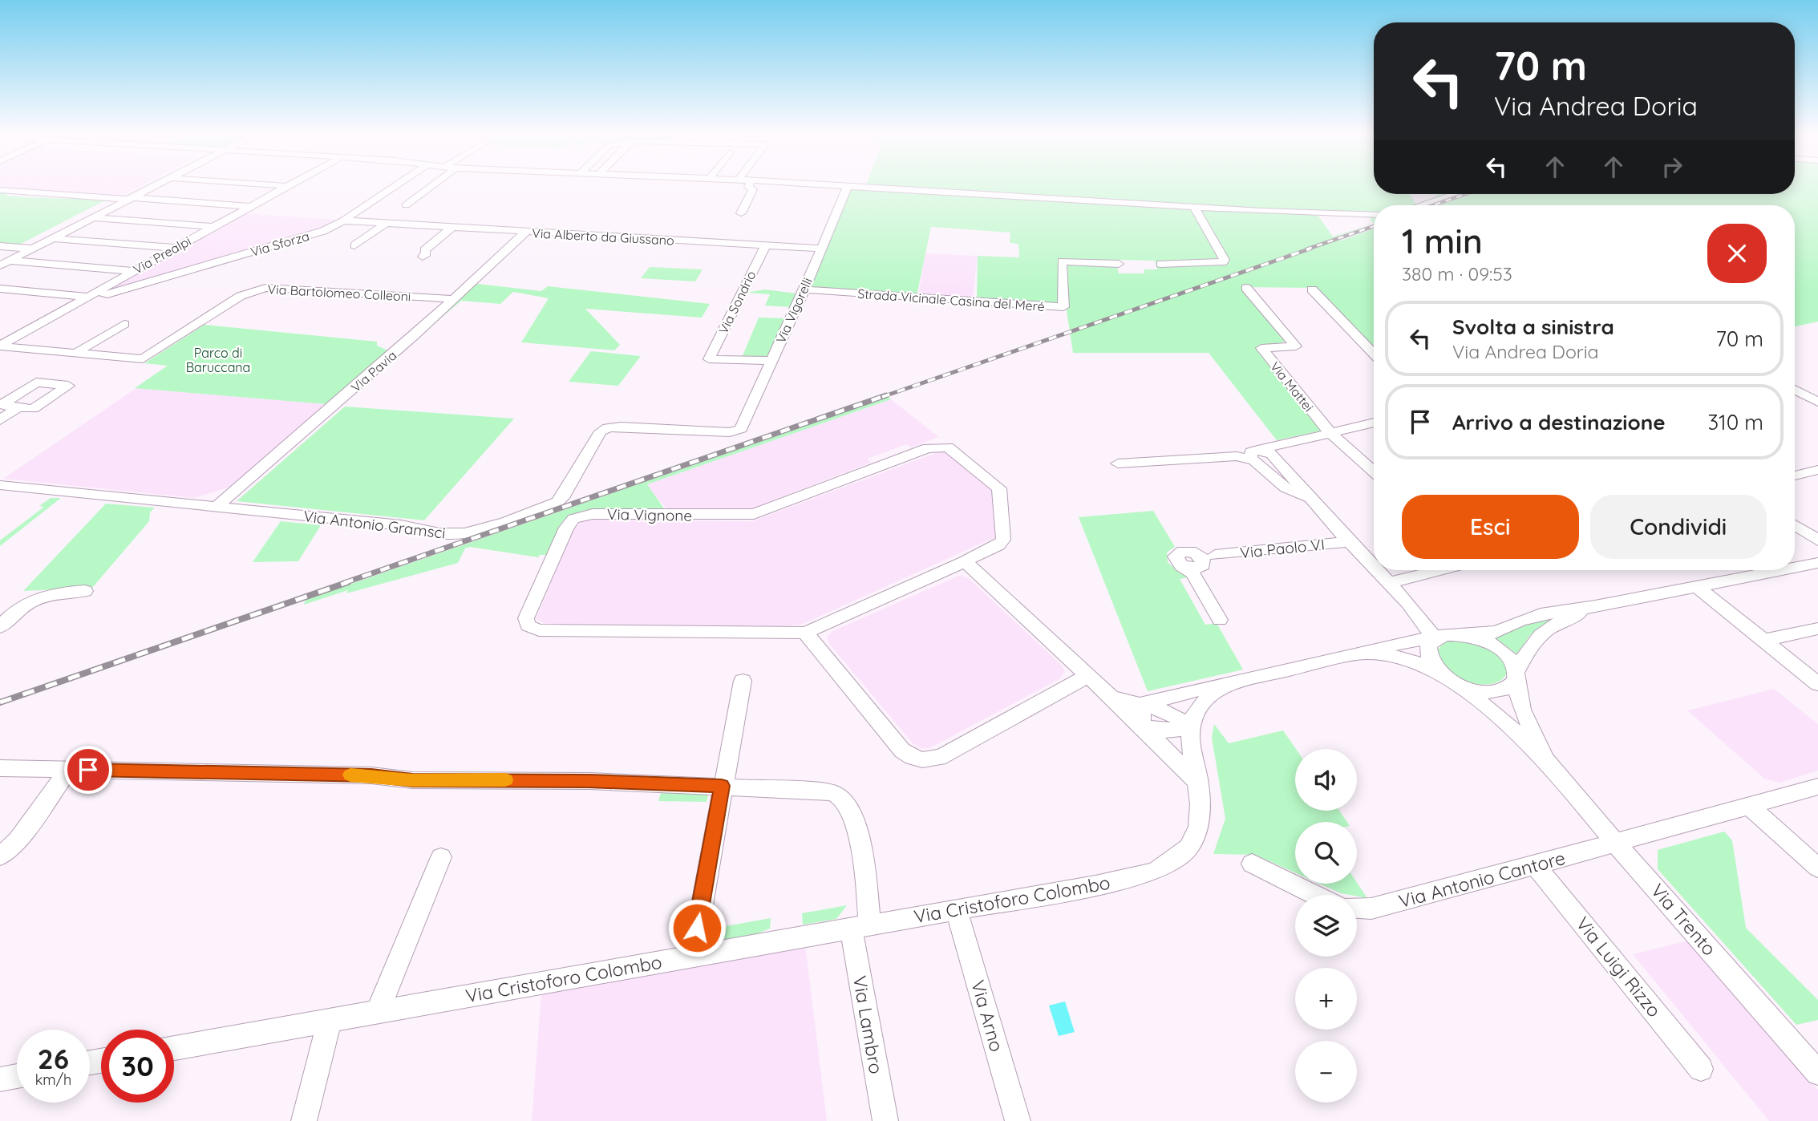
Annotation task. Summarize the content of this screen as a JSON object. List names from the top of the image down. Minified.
{"streets":{"street":["Via Alberto da Giussano","Via Sforza","Via Prealpi","Via Bartolomeo Colleoni","Strada Vicinale Casina del Meré","Via Sondrio","Via Vigorelli","Via Pavia","Via Mattei","Via Vignone","Via Antonio Gramsci","Via Paolo VI","Via Antonio Cantore","Via Cristoforo Colombo","Via Trento","Via Luigi Rizzo","Via Arno","Via Lambro"]},"crossings":[["Via Alberto da Giussano","Via Sforza"],["Via Alberto da Giussano","Via Sondrio"],["Via Alberto da Giussano","Via Vigorelli"],["Via Alberto da Giussano","Via Pavia"],["Via Sforza","Via Prealpi"],["Via Prealpi","Via Bartolomeo Colleoni"],["Via Bartolomeo Colleoni","Via Pavia"],["Strada Vicinale Casina del Meré","Via Vigorelli"],["Via Vigorelli","Via Antonio Gramsci"],["Via Pavia","Via Antonio Gramsci"],["Via Antonio Cantore","Via Trento"],["Via Antonio Cantore","Via Luigi Rizzo"],["Via Cristoforo Colombo","Via Arno"],["Via Cristoforo Colombo","Via Lambro"]],"parks":["Parco di Baruccana"],"page":{"turn":["70 m","Via Andrea Doria"],"heading":["1 min","380 m · 09:53"],"list":[{"name":"Svolta a sinistra","note":"Via Andrea Doria","value":"70 m"},{"name":"Arrivo a destinazione","value":"310 m"}],"buttons":["Esci","Condividi"],"map_buttons":["+","−"],"speed":"26 km/h","limit":"30"}}
